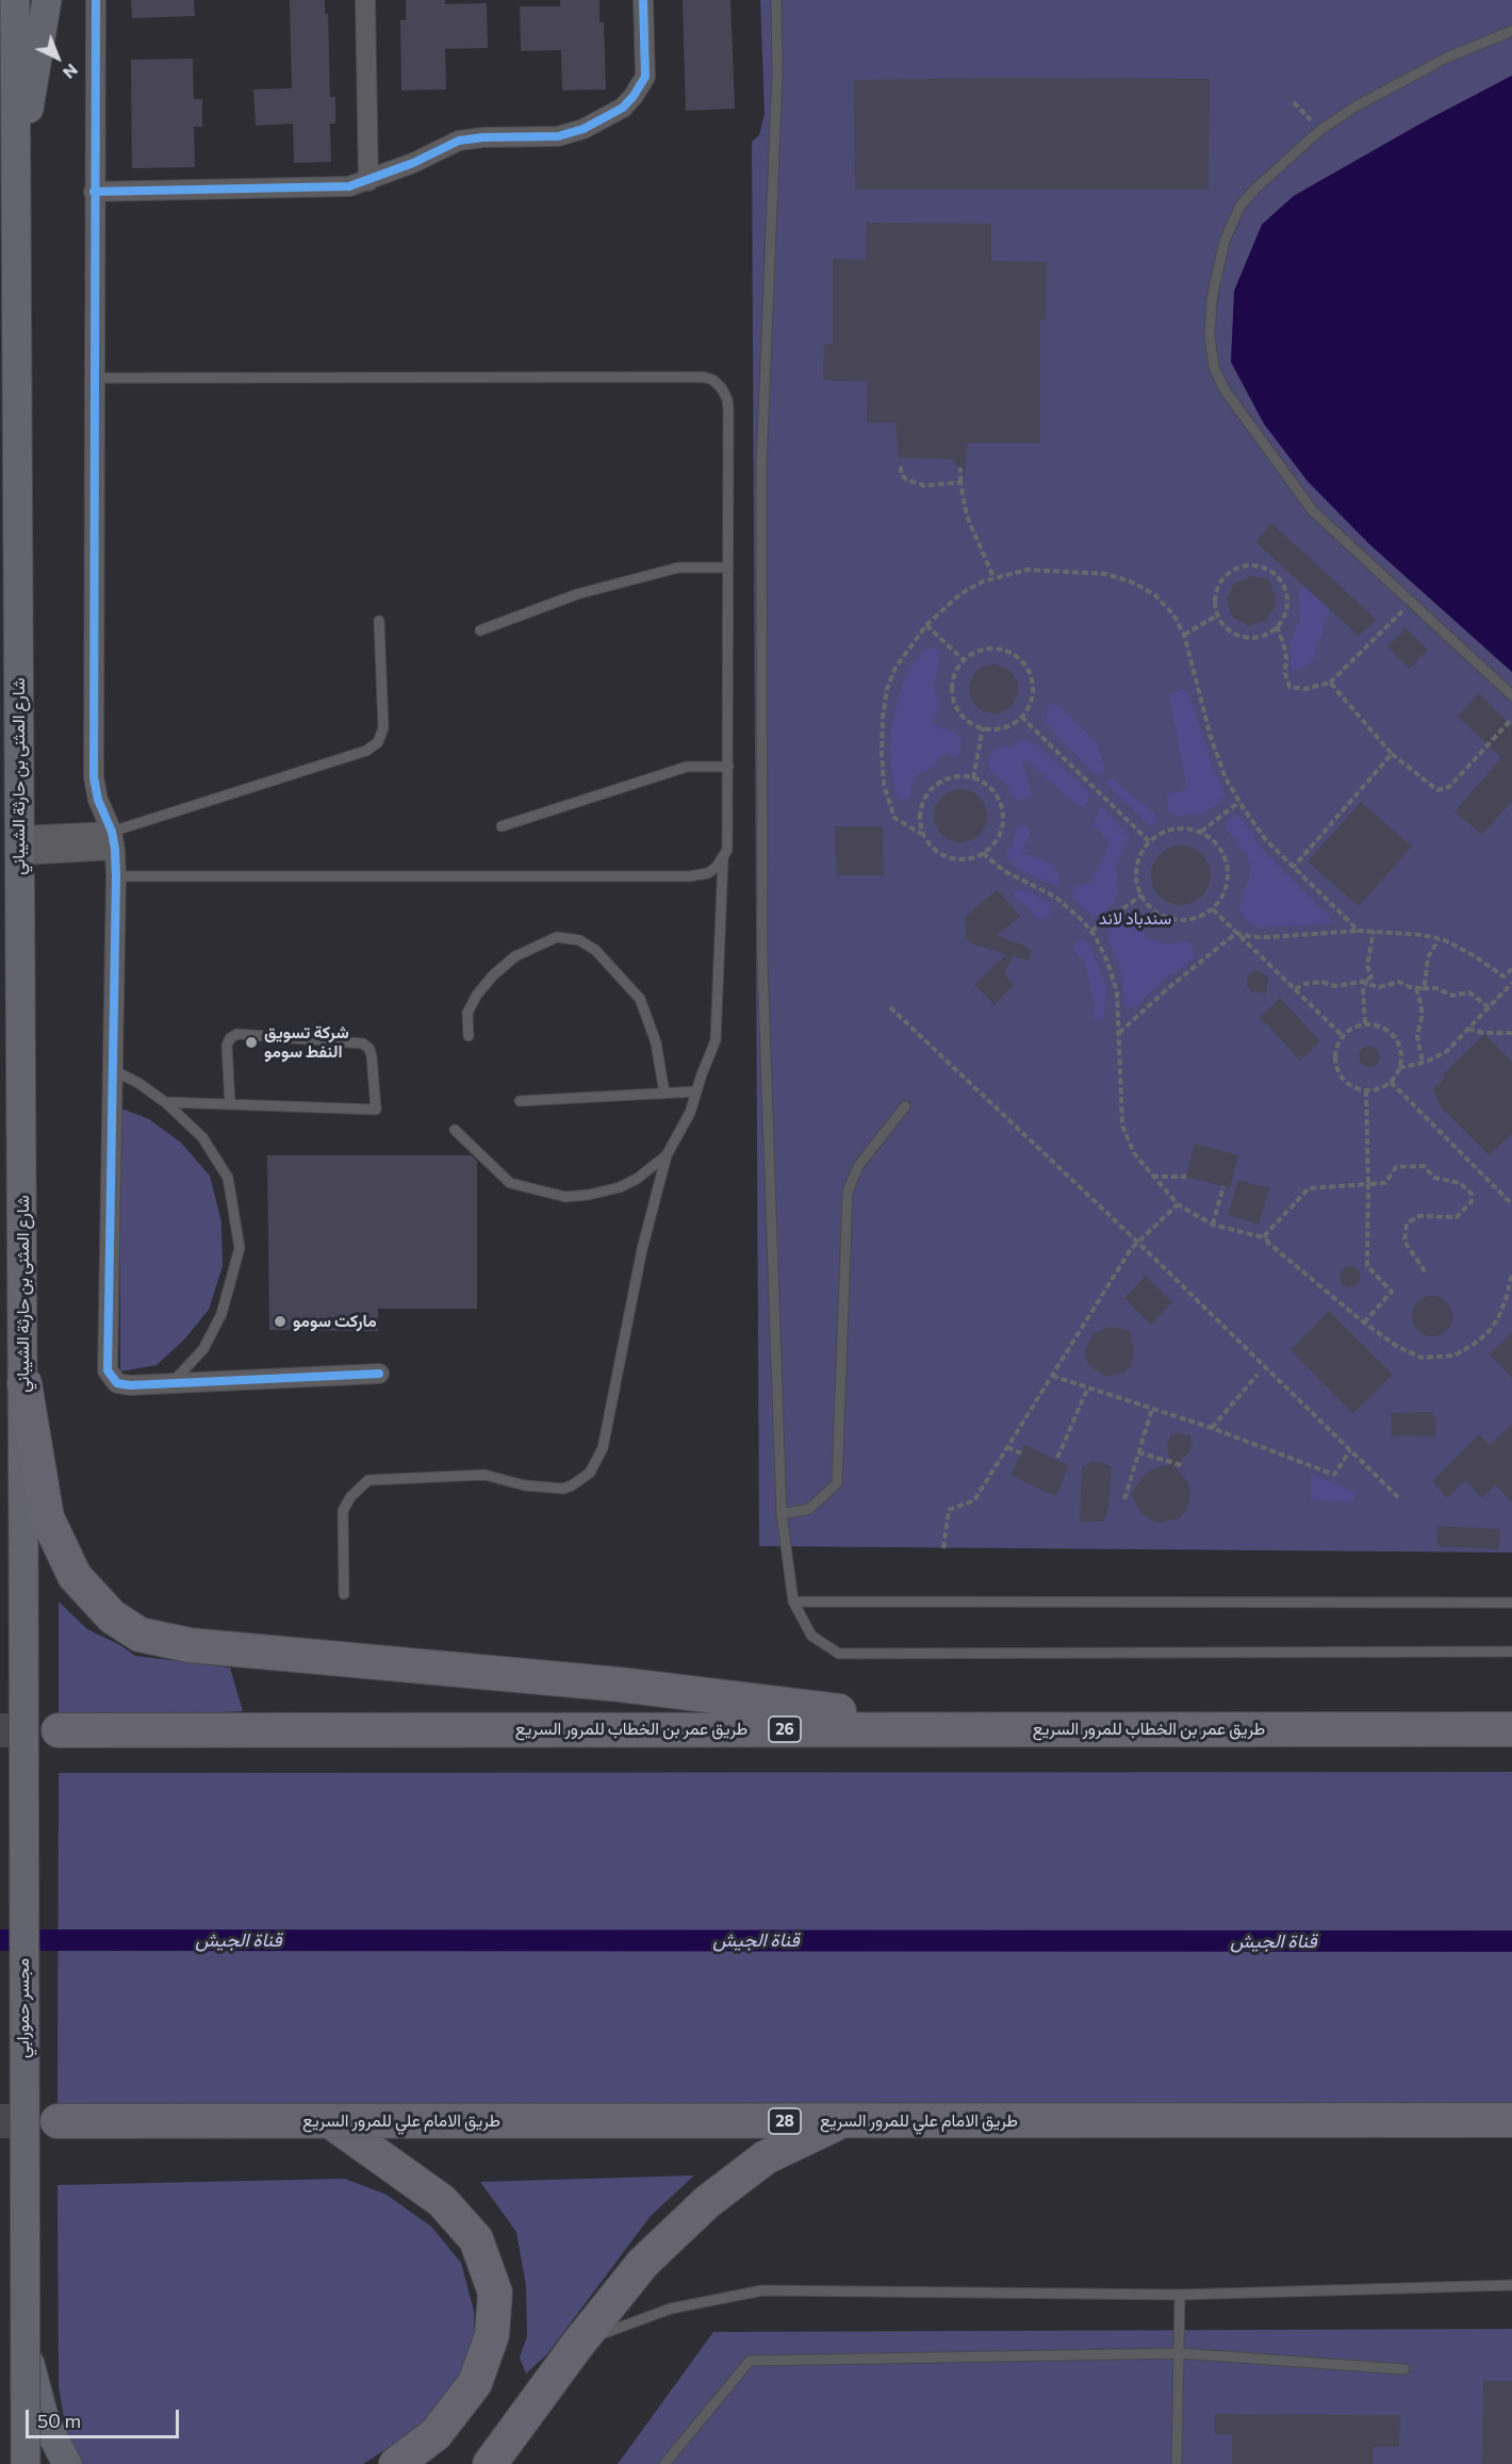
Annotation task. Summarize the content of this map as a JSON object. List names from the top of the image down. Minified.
{"streets":{"highway":["طريق عمر بن الخطاب للمرور السريع","26","طريق الامام علي للمرور السريع","28"],"main road":["شارع المثنى بن حارثة الشيباني","مجسر حمورابي"]},"crossings":[["شارع المثنى بن حارثة الشيباني","مجسر حمورابي"]],"water":["قناة الجيش"],"parks":["سندباد لاند"],"places":["شركة تسويق النفط سومو","ماركت سومو"],"scale_bar":"50 m","north":"bottom right"}
